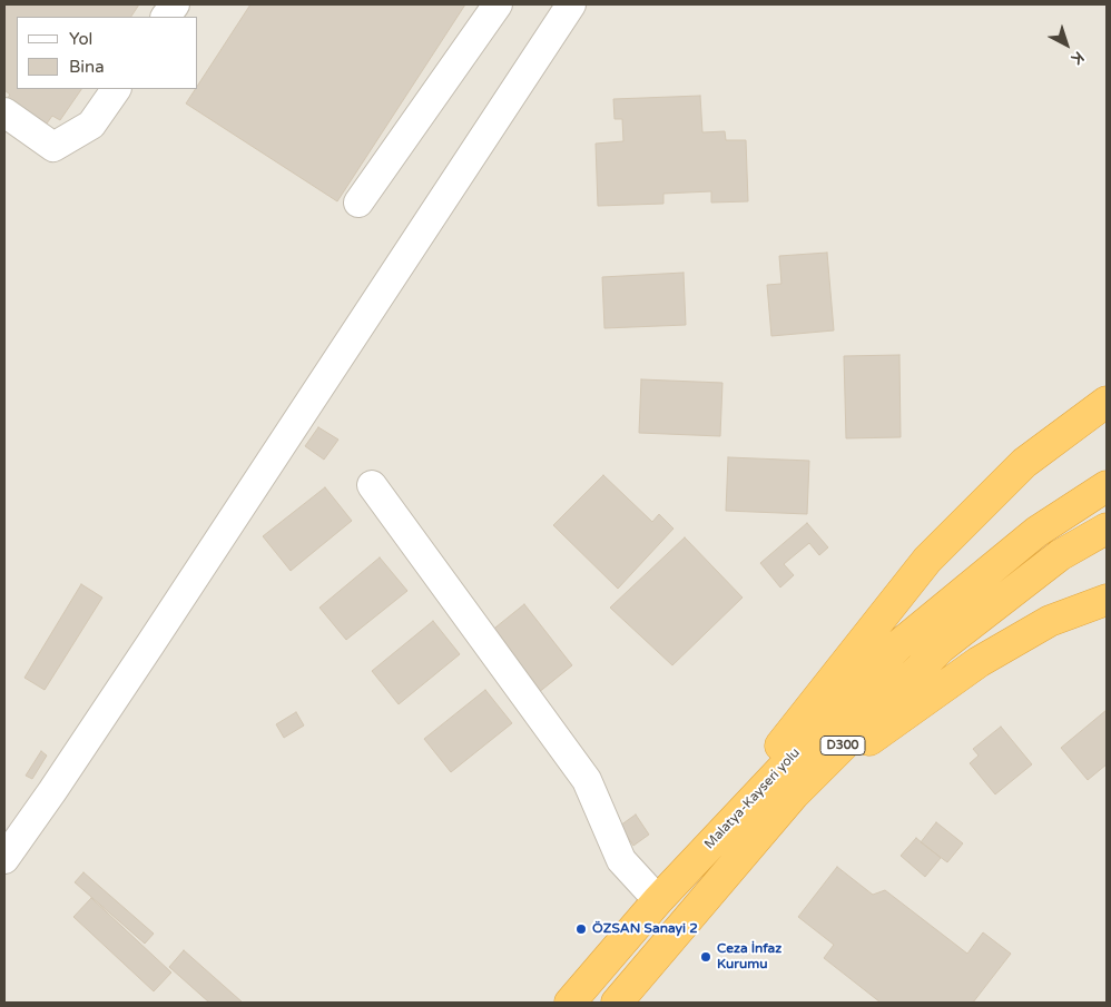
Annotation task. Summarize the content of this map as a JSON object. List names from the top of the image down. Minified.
{"streets":{"highway":["D300","Malatya-Kayseri yolu"]},"places":["ÖZSAN Sanayi 2","Ceza İnfaz Kurumu"],"legend":["Yol","Bina"],"north":"bottom right"}
